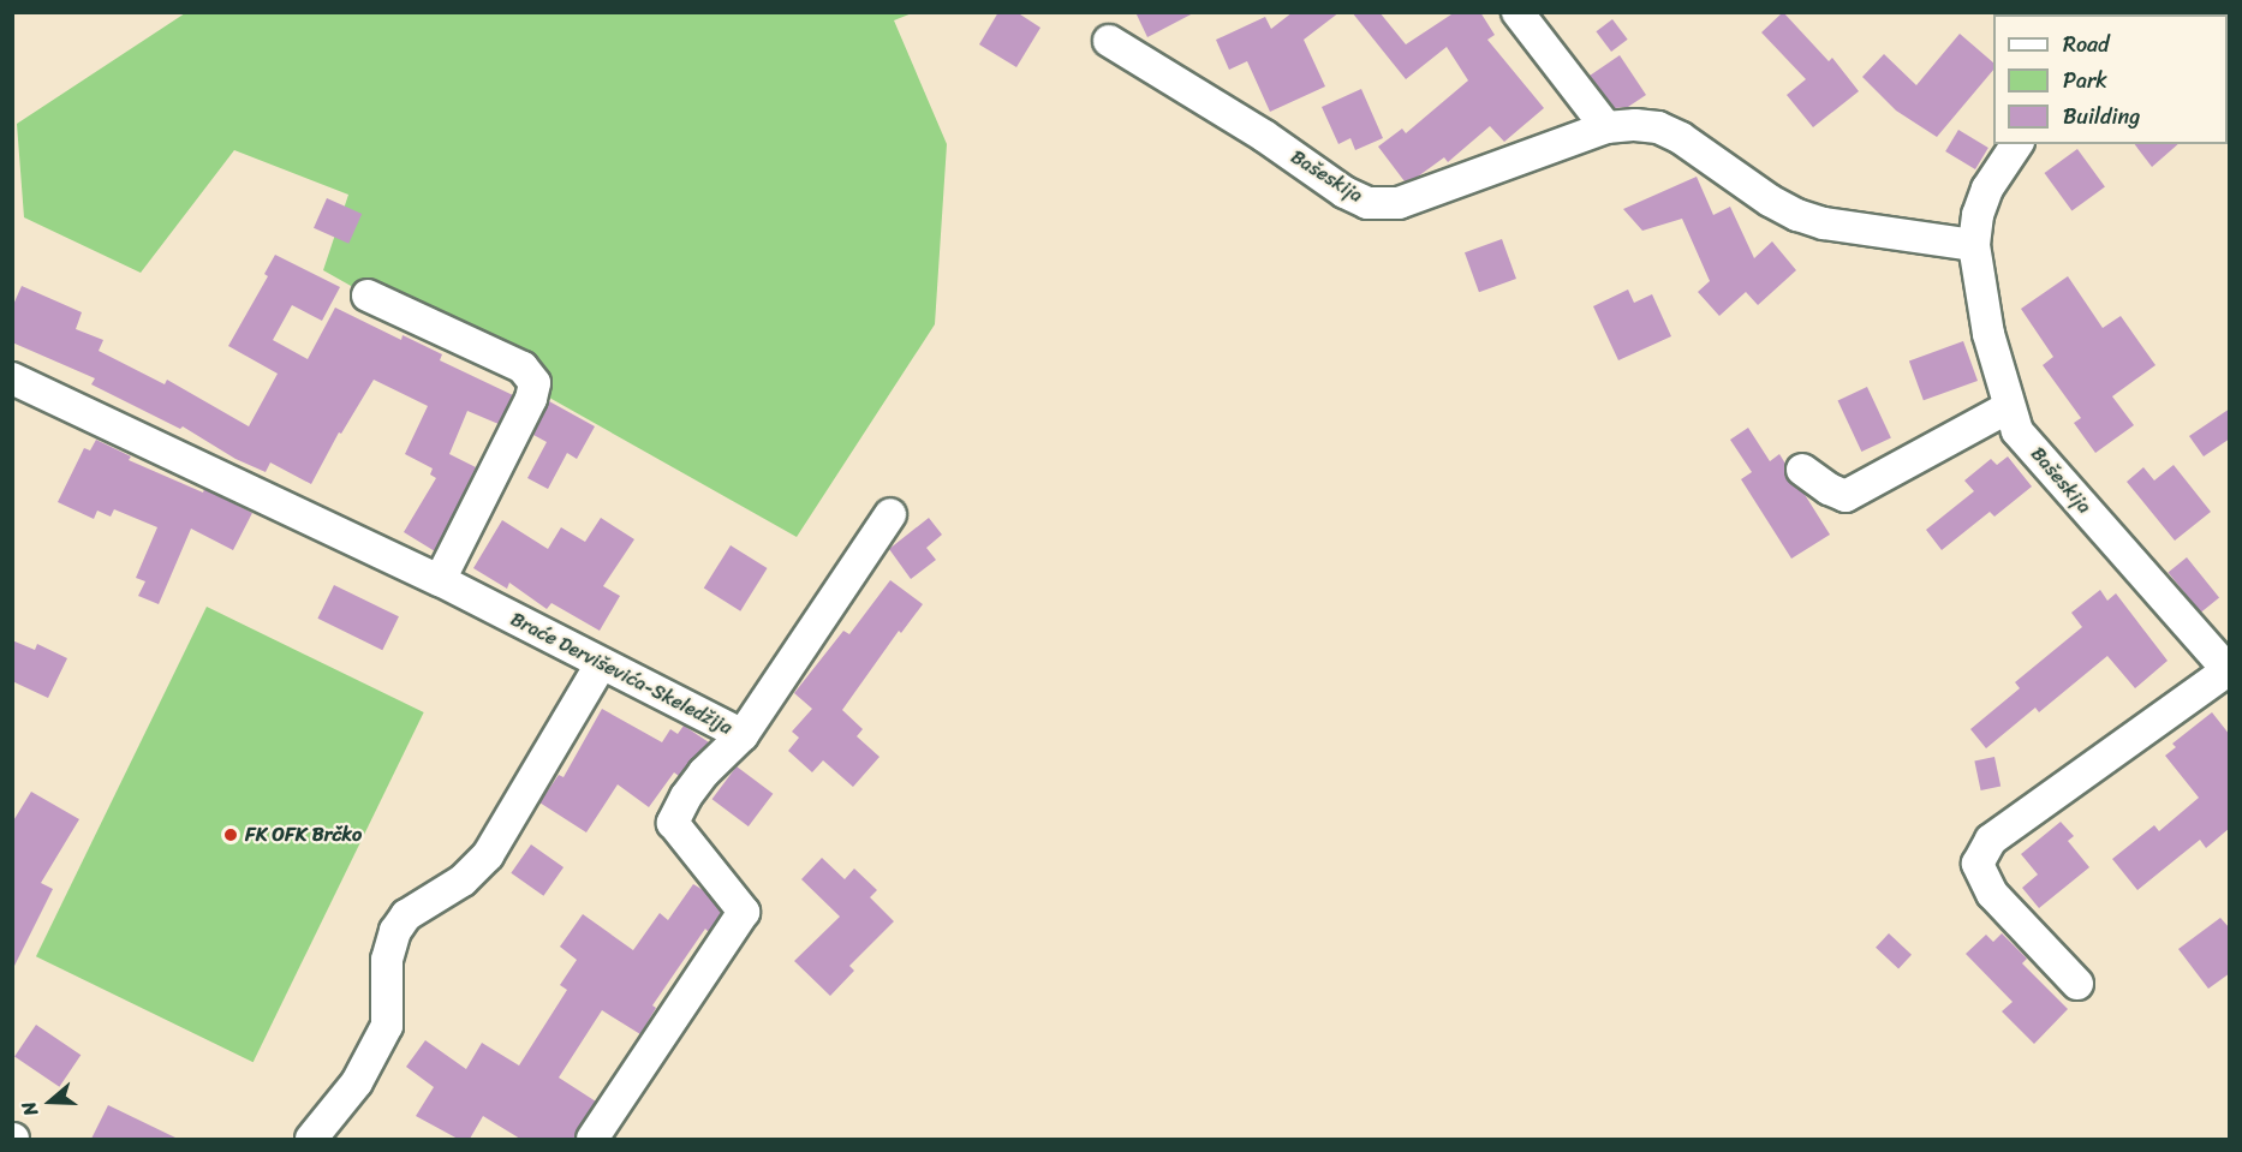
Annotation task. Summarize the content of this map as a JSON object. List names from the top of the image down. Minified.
{"streets":{"street":["Bašeskija","Braće Derviševića-Skeledžija"]},"places":["FK OFK Brčko"],"legend":["Road","Park","Building"],"north":"left"}
